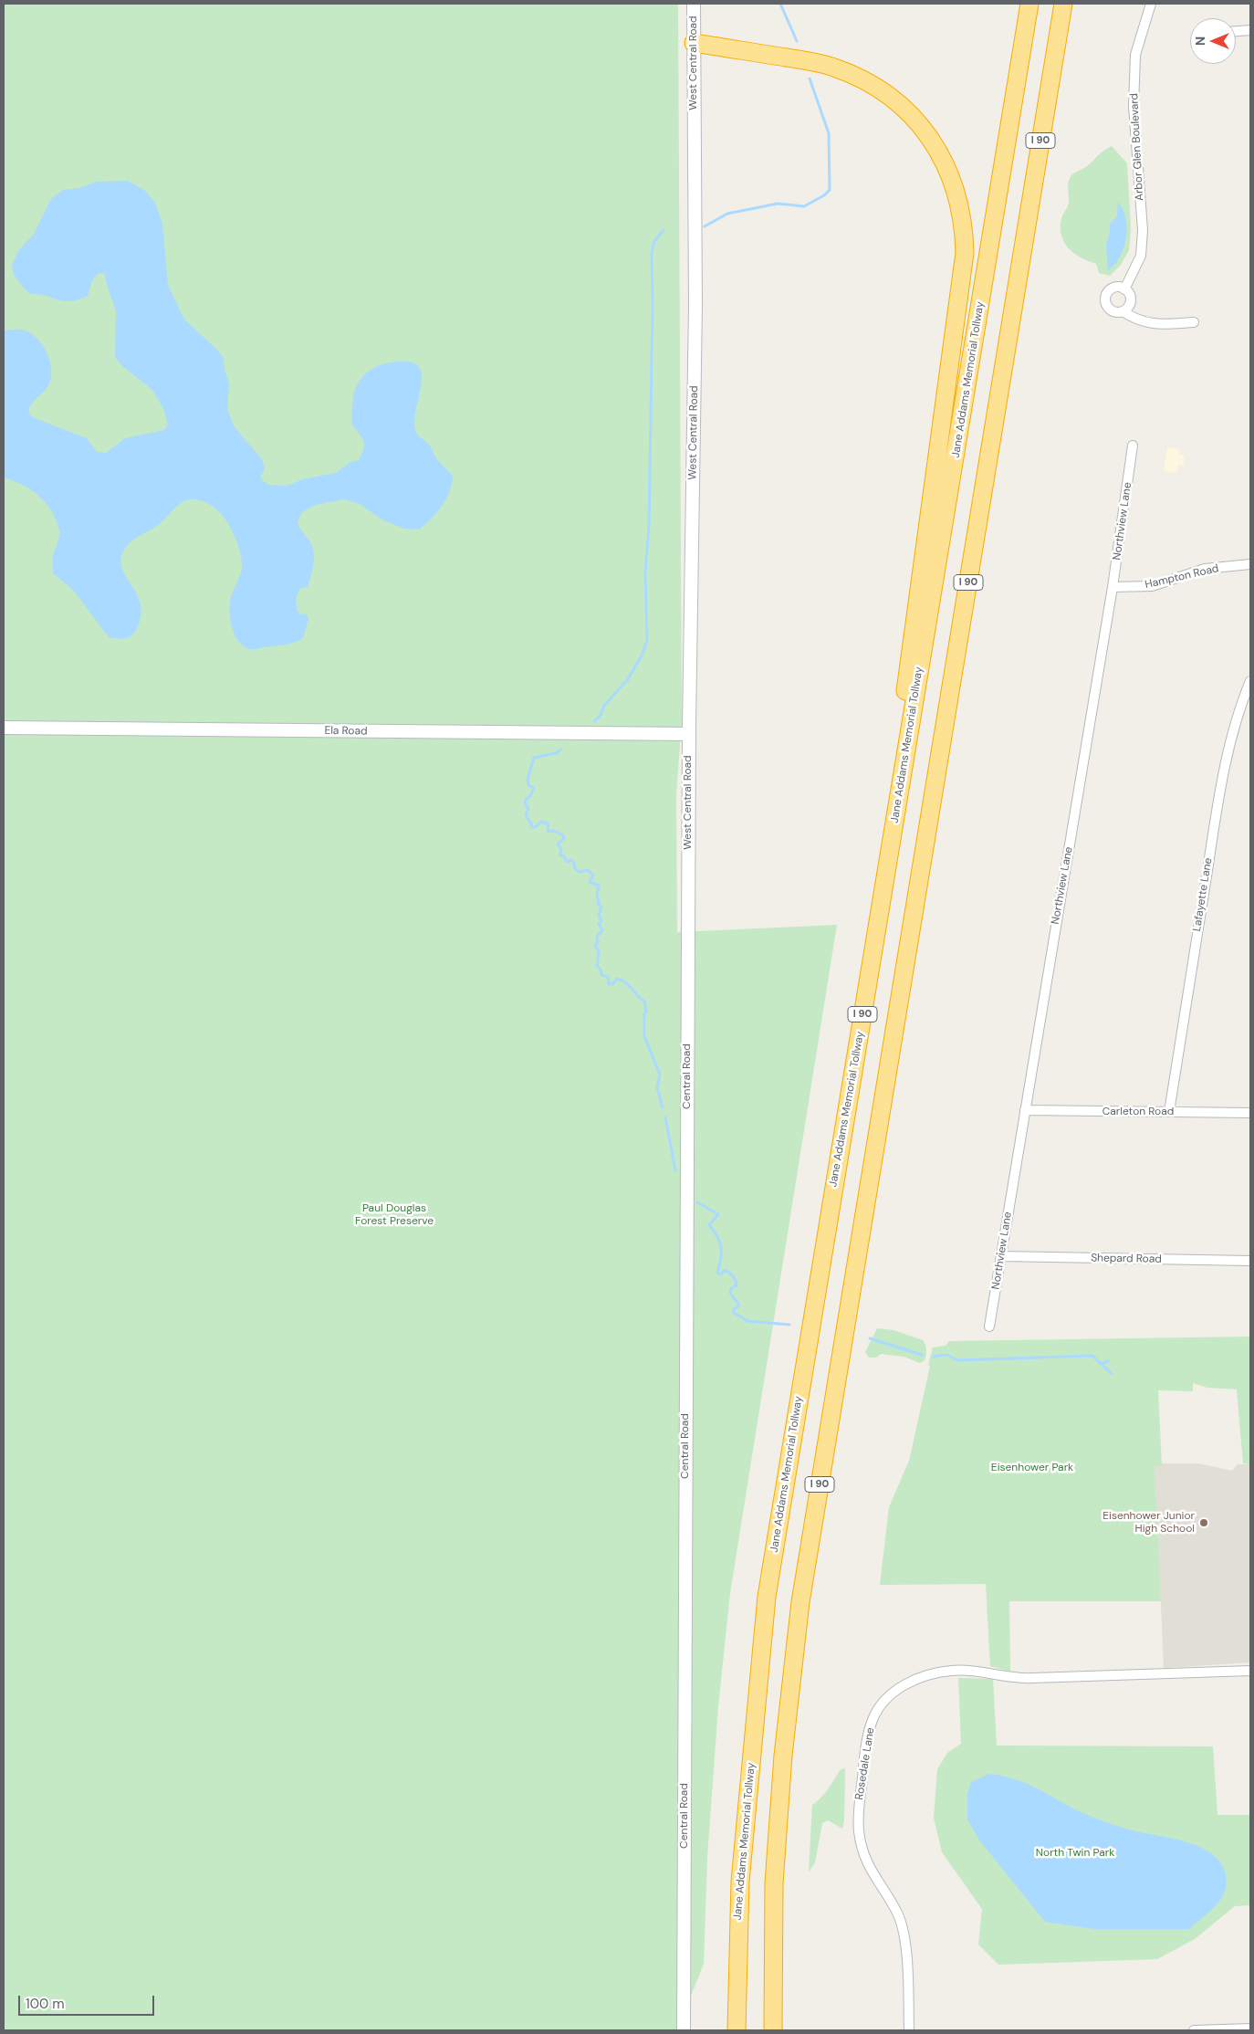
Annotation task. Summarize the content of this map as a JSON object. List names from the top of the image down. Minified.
{"streets":{"highway":["I 90","Jane Addams Memorial Tollway"],"street":["West Central Road","Arbor Glen Boulevard","Northview Lane","Hampton Road","Ela Road","Lafayette Lane","Central Road","Carleton Road","Shepard Road","Rosedale Lane"]},"crossings":[["West Central Road","Ela Road"],["West Central Road","Central Road"],["Northview Lane","Hampton Road"],["Northview Lane","Carleton Road"],["Northview Lane","Shepard Road"],["Lafayette Lane","Carleton Road"]],"parks":["Paul Douglas Forest Preserve","Eisenhower Park","North Twin Park"],"places":["Eisenhower Junior High School"],"scale_bar":"100 m","north":"left"}
